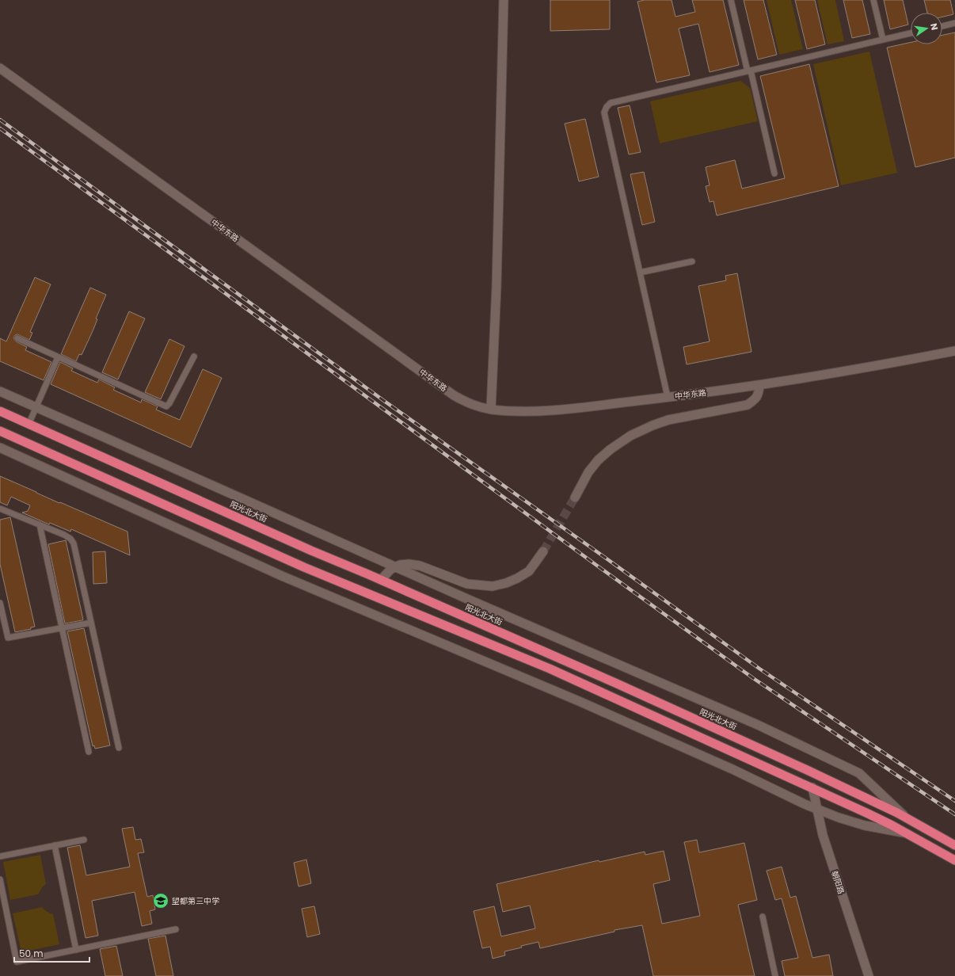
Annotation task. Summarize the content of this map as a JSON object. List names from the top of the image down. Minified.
{"streets":{"highway":["阳光北大街"],"street":["中华东路","朝阳路"]},"places":{"school or university":["望都第三中学"]},"scale_bar":"50 m","north":"right"}
